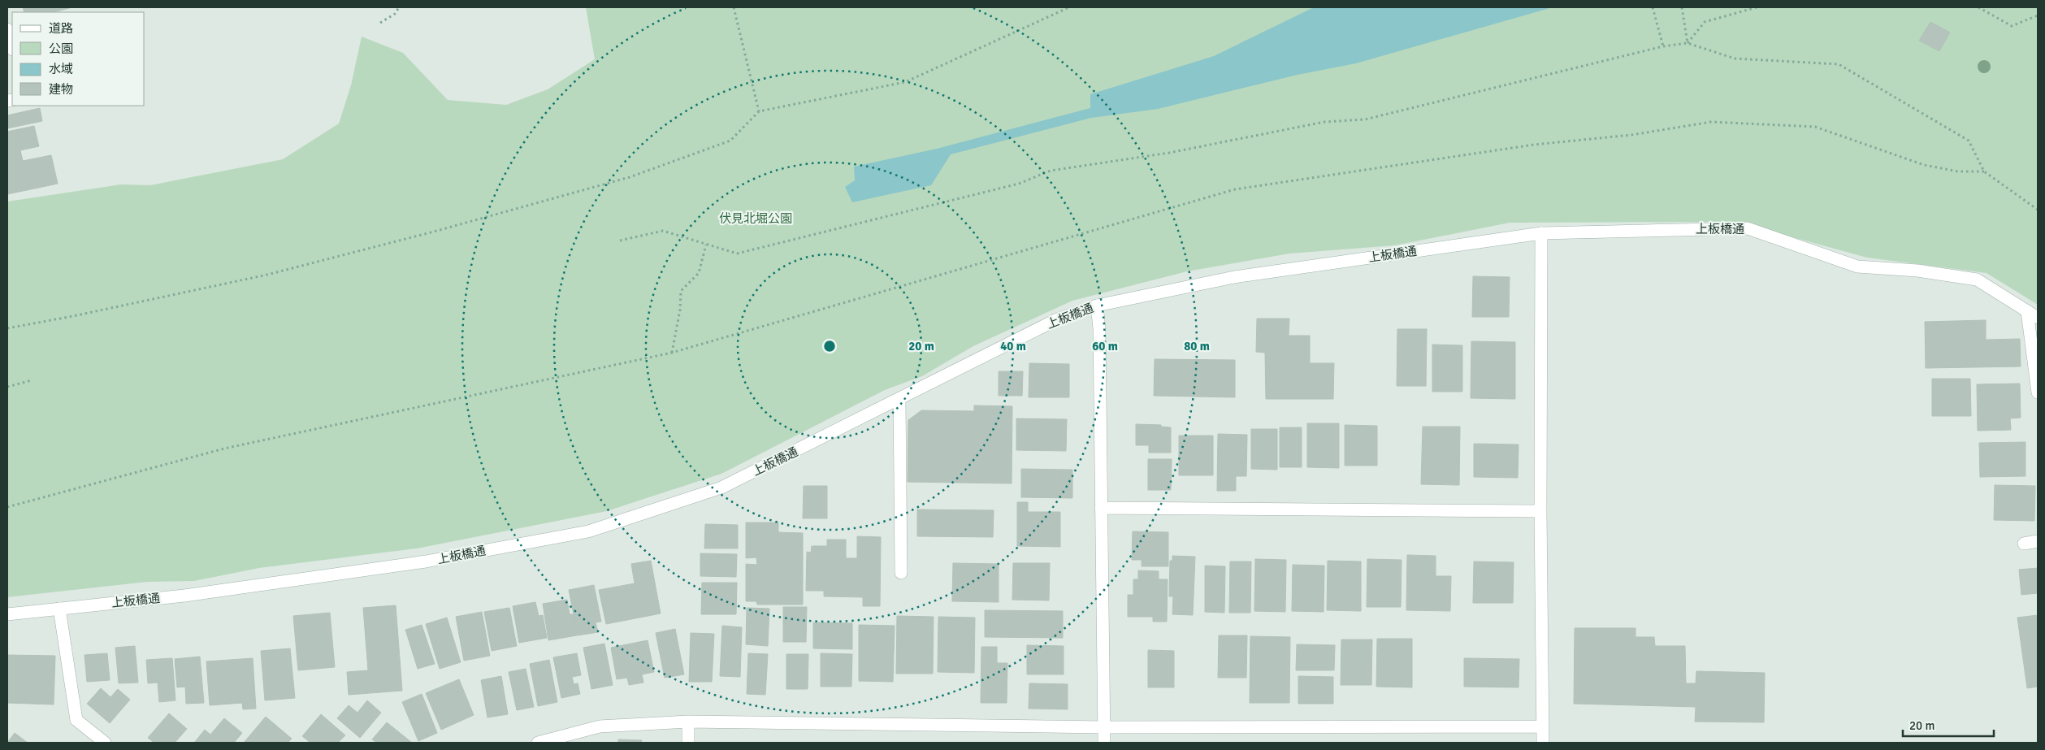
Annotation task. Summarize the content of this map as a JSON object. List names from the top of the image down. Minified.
{"streets":{"street":["上板橋通"]},"parks":["伏見北堀公園"],"legend":["道路","公園","水域","建物"],"scale_bar":"20 m","rings":["20 m","40 m","60 m","80 m"]}
